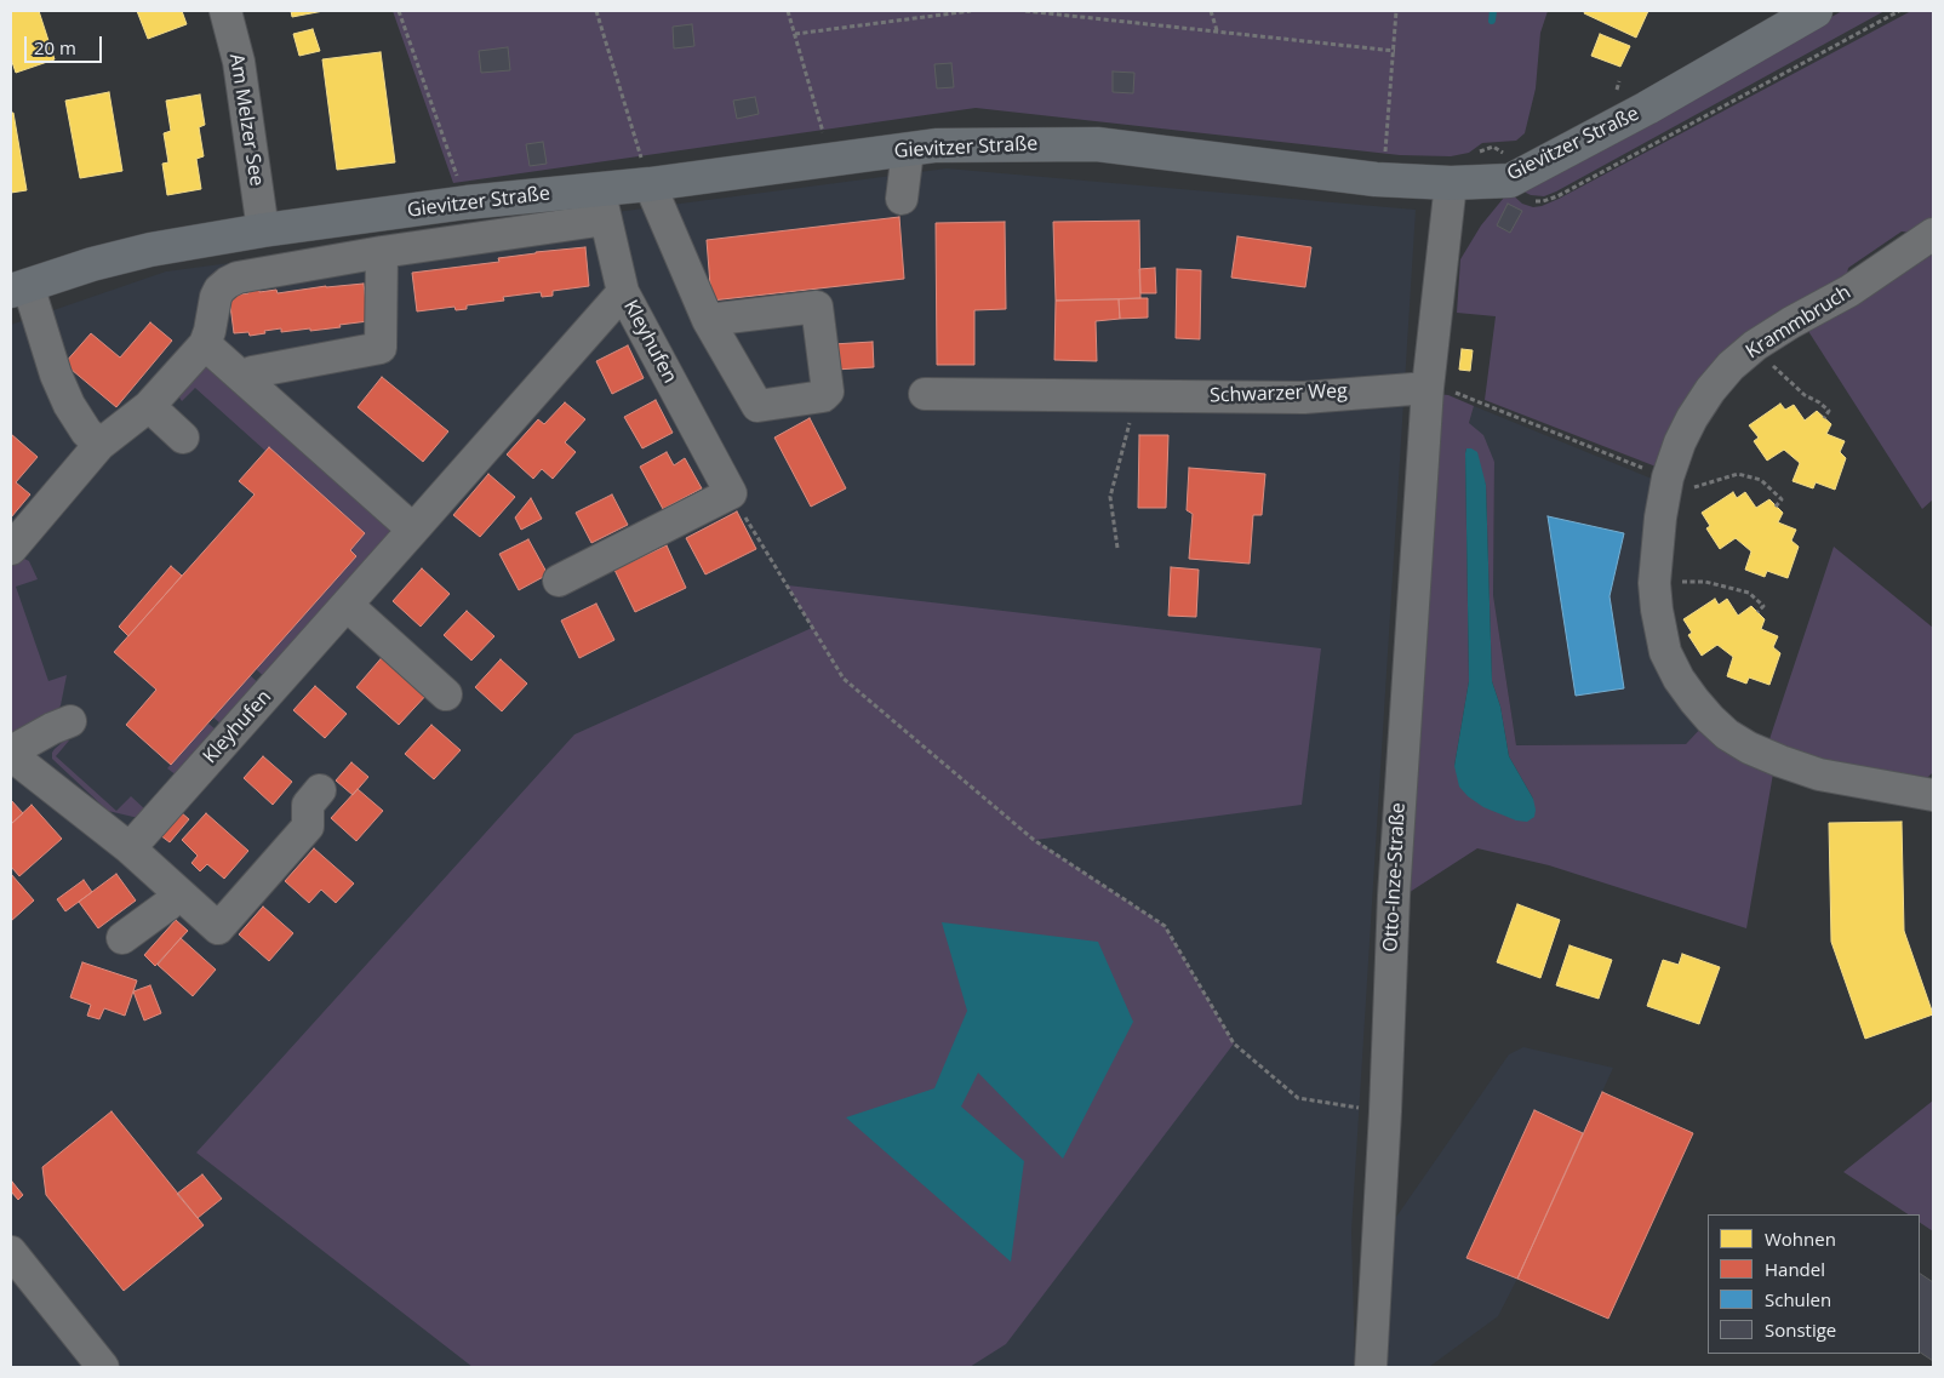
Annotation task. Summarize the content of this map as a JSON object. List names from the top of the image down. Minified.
{"streets":{"main road":["Gievitzer Straße"],"street":["Am Melzer See","Krammbruch","Kleyhufen","Schwarzer Weg","Otto-Inze-Straße"]},"crossings":[["Am Melzer See","Gievitzer Straße"],["Schwarzer Weg","Otto-Inze-Straße"]],"legend":["Wohnen","Handel","Schulen","Sonstige"],"scale_bar":"20 m"}
